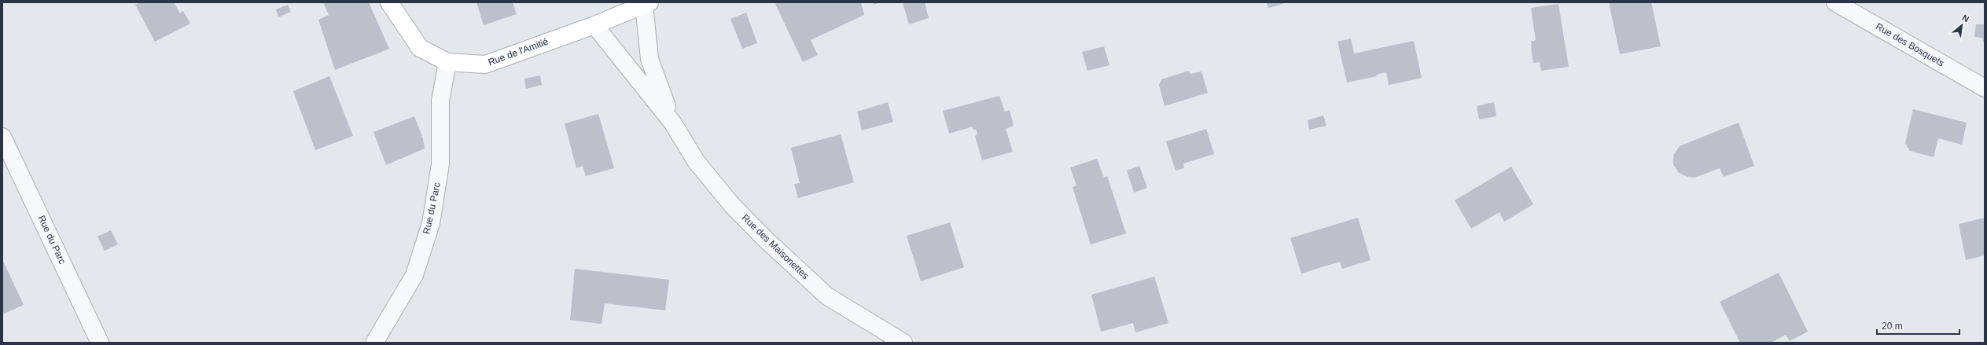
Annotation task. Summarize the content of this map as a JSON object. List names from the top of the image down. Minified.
{"streets":{"street":["Rue des Bosquets","Rue de l'Amitié","Rue du Parc","Rue des Maisonettes"]},"crossings":[["Rue de l'Amitié","Rue du Parc"],["Rue de l'Amitié","Rue des Maisonettes"]],"scale_bar":"20 m","north":"top right"}
